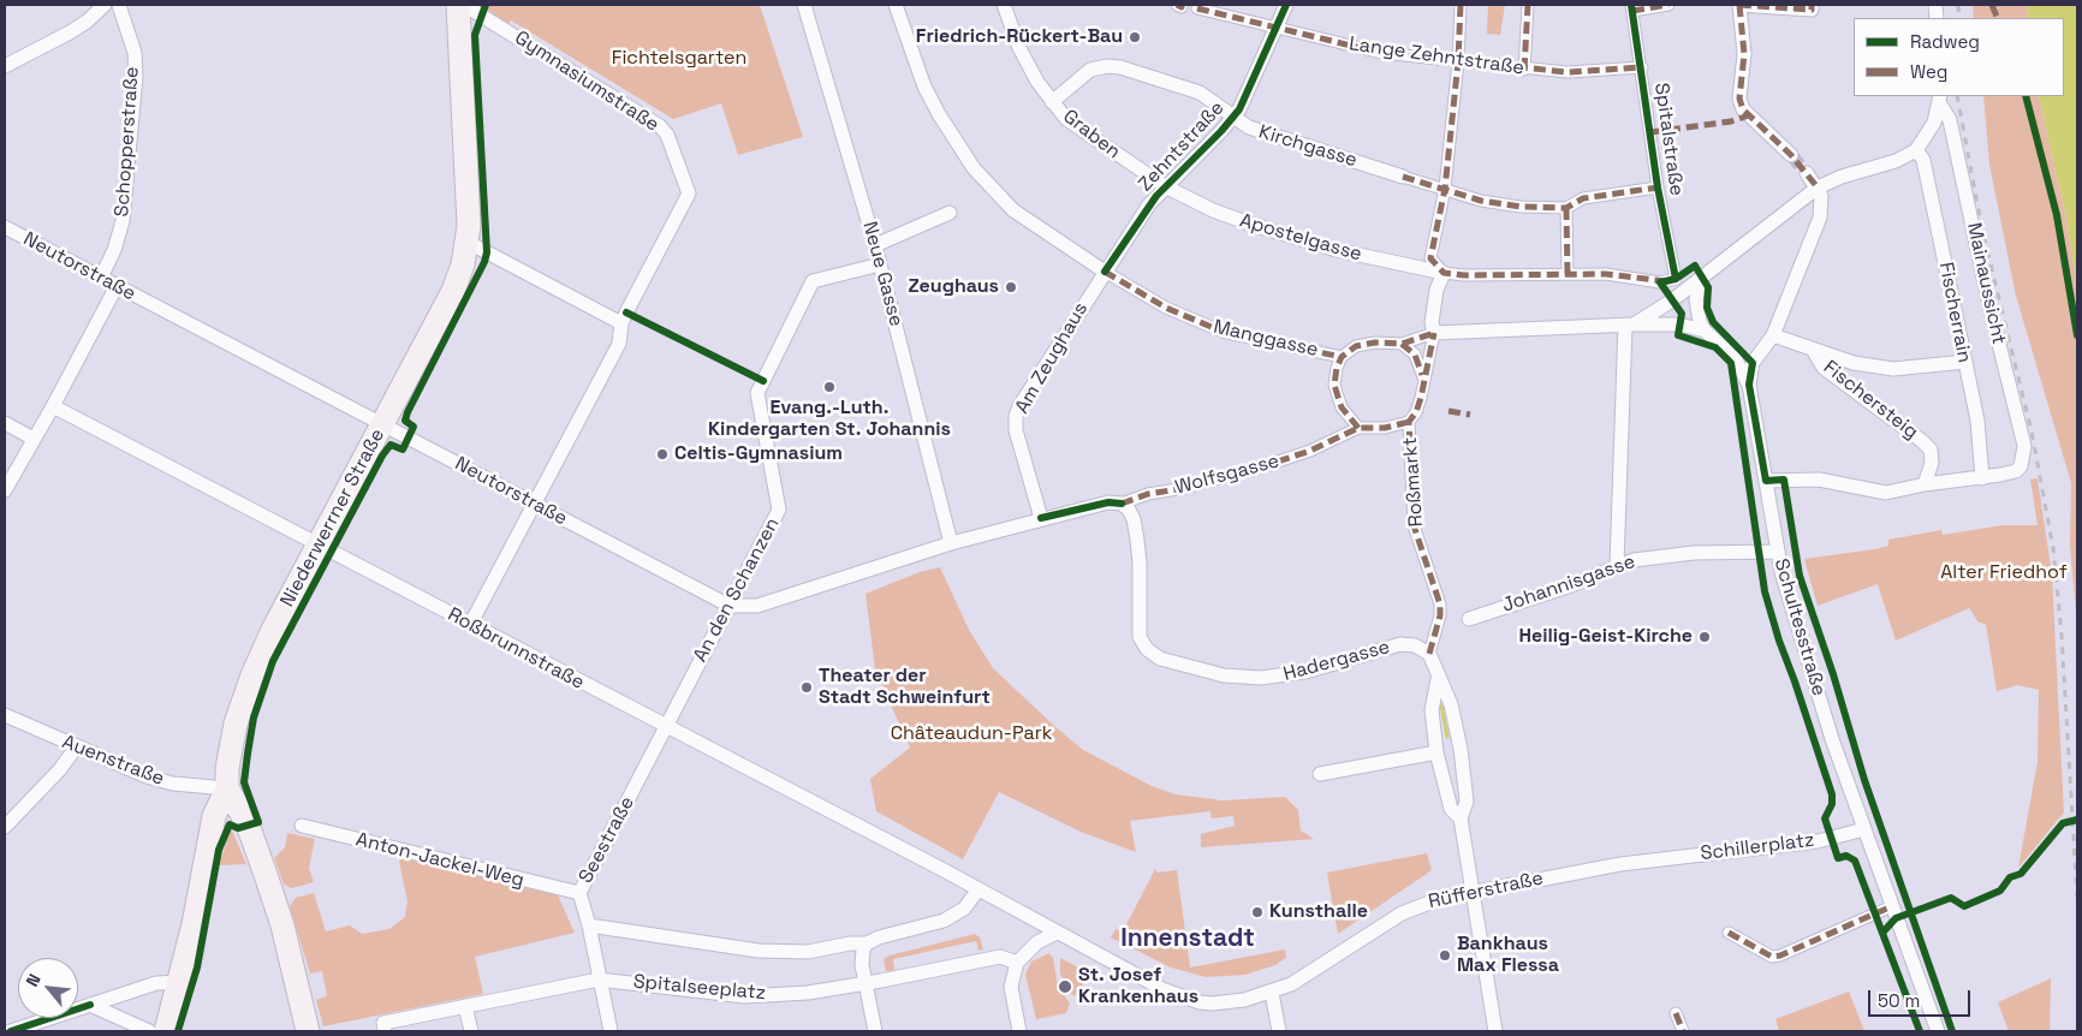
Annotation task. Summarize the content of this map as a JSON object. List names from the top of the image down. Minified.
{"streets":{"main road":["Niederwerrner Straße"],"street":["Lange Zehntstraße","Gymnasiumstraße","Graben","Spitalstraße","Schopperstraße","Zehntstraße","Kirchgasse","Apostelgasse","Neutorstraße","Neue Gasse","Mainaussicht","Fischerrain","Manggasse","Am Zeughaus","Fischersteig","Wolfsgasse","Roßmarkt","Johannisgasse","An den Schanzen","Schultesstraße","Roßbrunnstraße","Hadergasse","Auenstraße","Seestraße","Schillerplatz","Anton-Jackel-Weg","Rüfferstraße","Spitalseeplatz"]},"crossings":[["Lange Zehntstraße","Spitalstraße"],["Lange Zehntstraße","Zehntstraße"],["Gymnasiumstraße","Neutorstraße"],["Gymnasiumstraße","Roßbrunnstraße"],["Graben","Zehntstraße"],["Graben","Kirchgasse"],["Graben","Apostelgasse"],["Spitalstraße","Kirchgasse"],["Schopperstraße","Neutorstraße"],["Zehntstraße","Kirchgasse"],["Zehntstraße","Apostelgasse"],["Zehntstraße","Manggasse"],["Zehntstraße","Am Zeughaus"],["Neutorstraße","Neue Gasse"],["Neutorstraße","Am Zeughaus"],["Neutorstraße","Wolfsgasse"],["Neutorstraße","Niederwerrner Straße"],["Neutorstraße","An den Schanzen"],["Neue Gasse","An den Schanzen"],["Mainaussicht","Fischerrain"],["Fischerrain","Fischersteig"],["Manggasse","Am Zeughaus"],["Manggasse","Wolfsgasse"],["Manggasse","Roßmarkt"],["Am Zeughaus","Wolfsgasse"],["Wolfsgasse","Roßmarkt"],["Wolfsgasse","Hadergasse"],["Roßmarkt","Hadergasse"],["Niederwerrner Straße","Roßbrunnstraße"],["Niederwerrner Straße","Auenstraße"],["Johannisgasse","Schultesstraße"],["An den Schanzen","Roßbrunnstraße"],["An den Schanzen","Seestraße"],["Schultesstraße","Schillerplatz"],["Roßbrunnstraße","Seestraße"],["Roßbrunnstraße","Rüfferstraße"],["Seestraße","Anton-Jackel-Weg"],["Seestraße","Spitalseeplatz"],["Schillerplatz","Rüfferstraße"]],"districts":["Innenstadt"],"parks":["Fichtelsgarten","Alter Friedhof","Châteaudun-Park"],"places":["Friedrich-Rückert-Bau","Zeughaus","Evang.-Luth. Kindergarten St. Johannis","Celtis-Gymnasium","Heilig-Geist-Kirche","Theater der Stadt Schweinfurt","Kunsthalle","Bankhaus Max Flessa","St. Josef Krankenhaus"],"legend":["Radweg","Weg"],"scale_bar":"50 m","north":"top left"}
